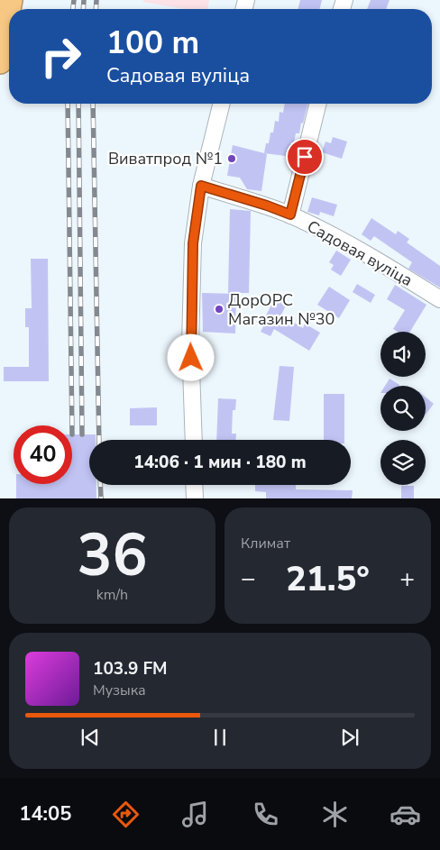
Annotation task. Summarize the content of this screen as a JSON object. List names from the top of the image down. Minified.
{"streets":{"street":["Садовая вуліца"]},"places":["Виватпрод №1","ДорОРС Магазин №30"],"page":{"turn":["100 m","Садовая вуліца"],"limit":"40","trip":"14:06 · 1 мин · 180 m","tile":[["36","km/h"],"Климат"],"heat":["−","21.5°","+"],"song":["103.9 FM","Музыка"],"tabs":"14:05"}}
